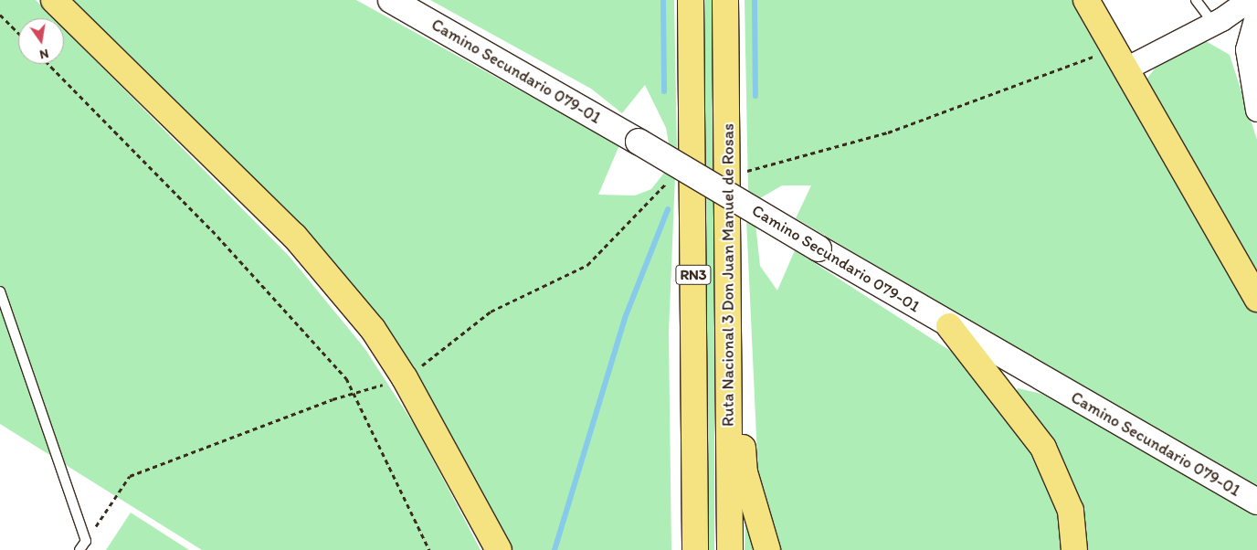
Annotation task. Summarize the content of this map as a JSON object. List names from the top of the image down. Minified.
{"streets":{"highway":["RN3","Ruta Nacional 3 Don Juan Manuel de Rosas"],"main road":["Camino Secundario 079-01"]},"north":"bottom"}
